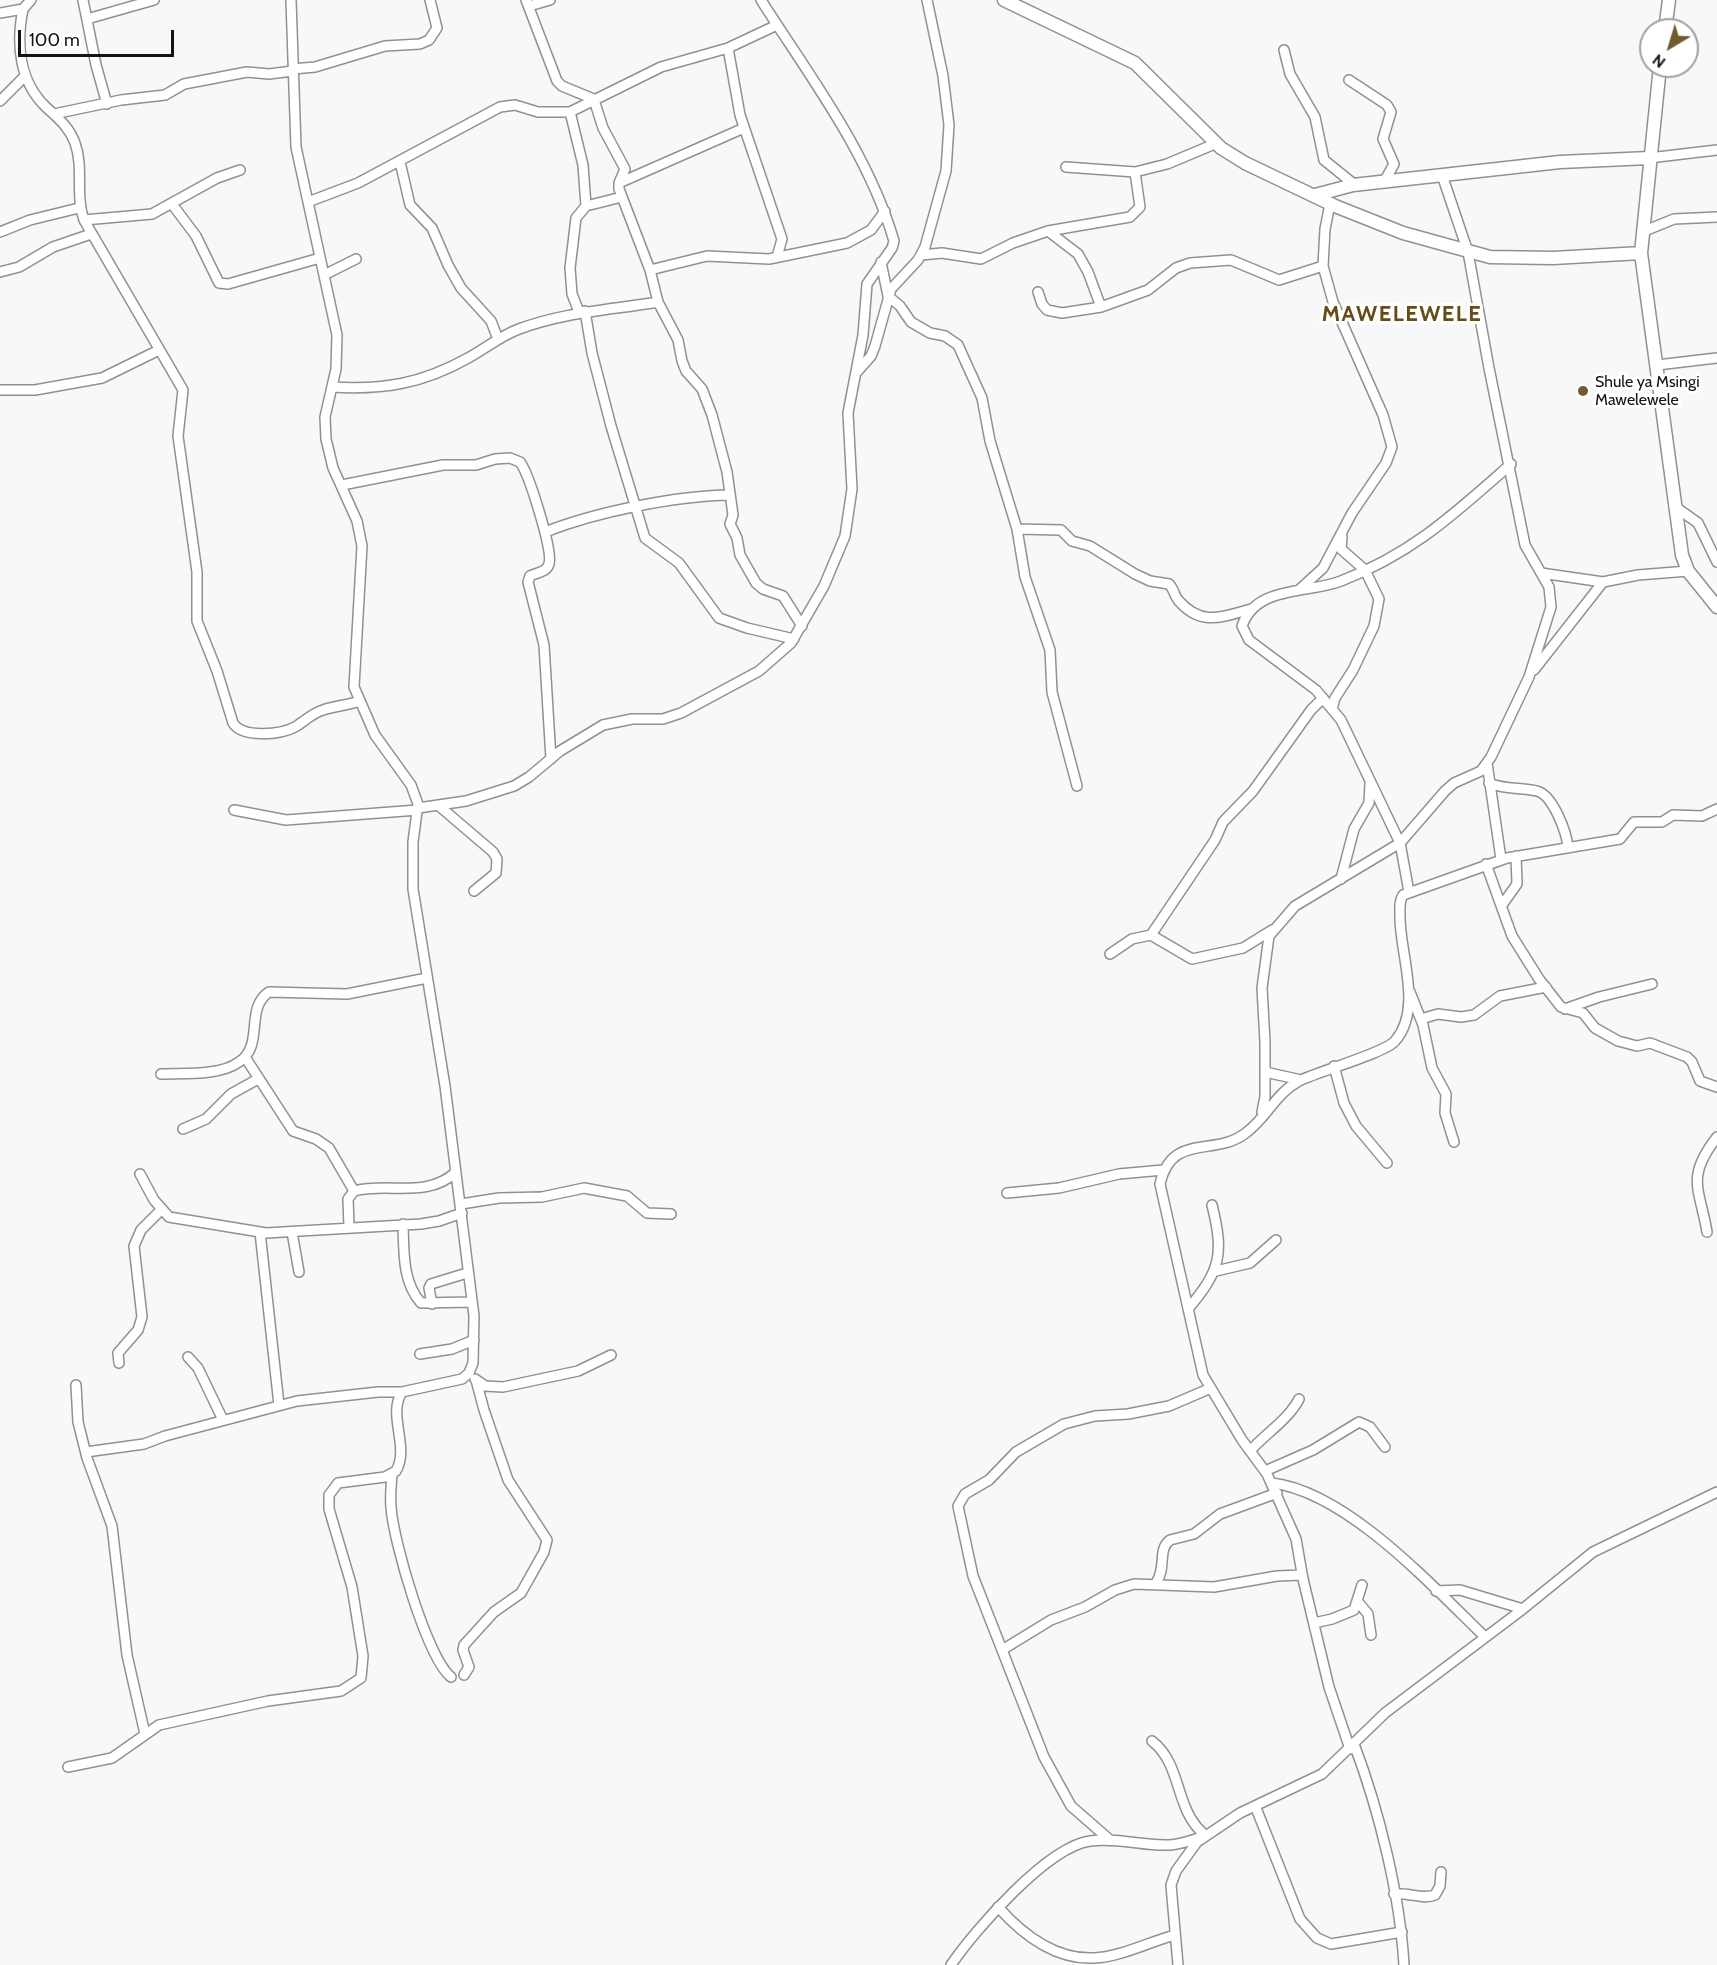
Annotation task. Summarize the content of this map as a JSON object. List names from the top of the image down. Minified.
{"districts":["MAWELEWELE"],"places":["Shule ya Msingi Mawelewele"],"scale_bar":"100 m","north":"bottom left"}
